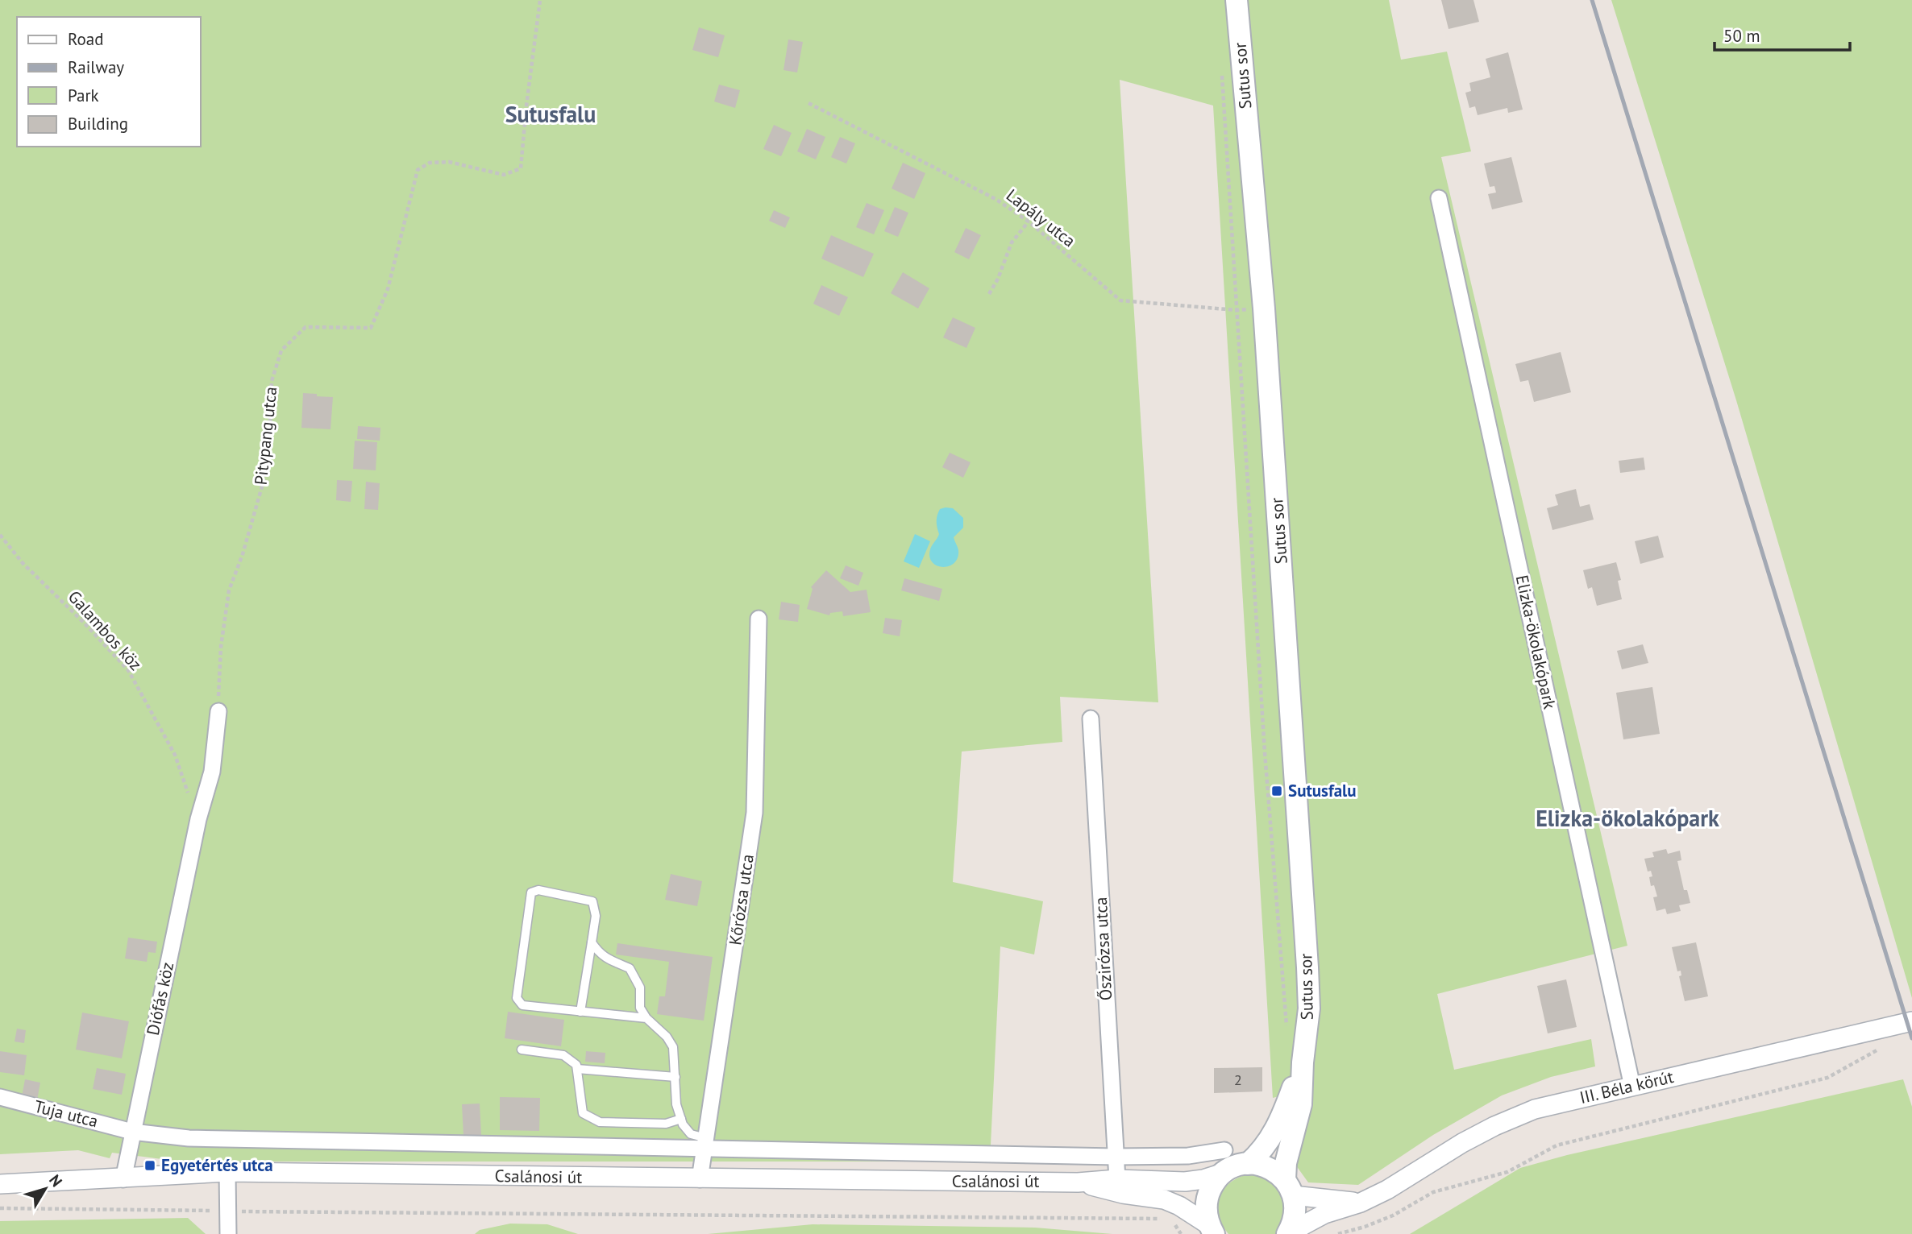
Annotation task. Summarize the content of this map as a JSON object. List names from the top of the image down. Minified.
{"streets":{"main road":["Sutus sor"],"street":["Elizka-ökolakópark","Kőrózsa utca","Őszirózsa utca","Diófás köz","III. Béla körút","Tuja utca","Csalánosi út"],"path":["Lapály utca","Pitypang utca","Galambos köz"]},"crossings":[["Sutus sor","Lapály utca"],["Galambos köz","Diófás köz"],["Elizka-ökolakópark","III. Béla körút"],["Kőrózsa utca","Tuja utca"],["Kőrózsa utca","Csalánosi út"],["Őszirózsa utca","Tuja utca"],["Őszirózsa utca","Csalánosi út"],["Diófás köz","Tuja utca"],["Diófás köz","Csalánosi út"]],"districts":["Sutusfalu","Elizka-ökolakópark"],"places":{"transit":["Sutusfalu","Egyetértés utca"]},"house_numbers":["2"],"legend":["Road","Railway","Park","Building"],"scale_bar":"50 m","north":"top right"}
